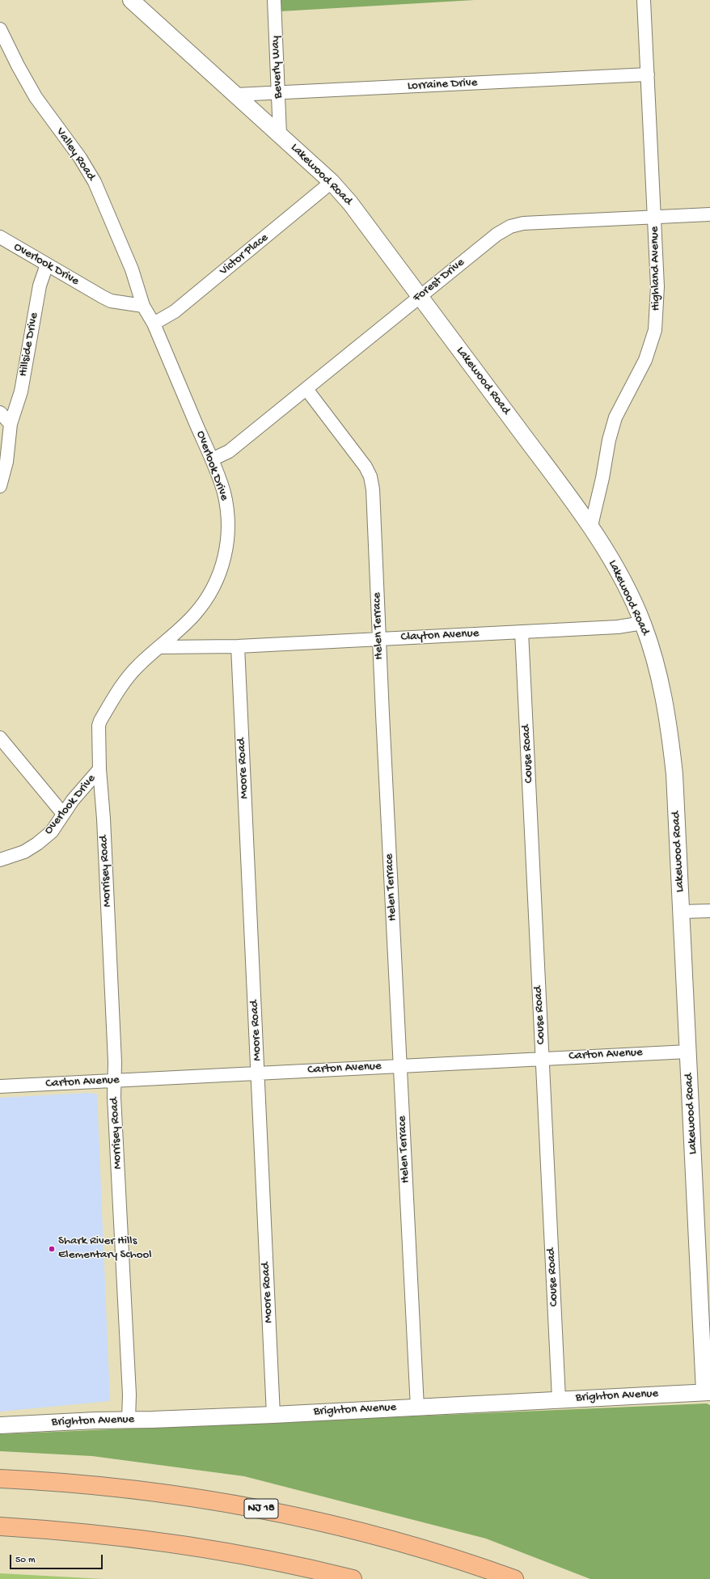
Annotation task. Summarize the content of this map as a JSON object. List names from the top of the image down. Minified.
{"streets":{"highway":["NJ 18"],"street":["Beverly Way","Lorraine Drive","Valley Road","Lakewood Road","Victor Place","Overlook Drive","Highland Avenue","Forest Drive","Hillside Drive","Helen Terrace","Clayton Avenue","Couse Road","Moore Road","Morrisey Road","Carton Avenue","Brighton Avenue"]},"crossings":[["Beverly Way","Lorraine Drive"],["Beverly Way","Lakewood Road"],["Lorraine Drive","Lakewood Road"],["Lorraine Drive","Highland Avenue"],["Valley Road","Overlook Drive"],["Lakewood Road","Victor Place"],["Lakewood Road","Highland Avenue"],["Lakewood Road","Forest Drive"],["Lakewood Road","Clayton Avenue"],["Lakewood Road","Carton Avenue"],["Lakewood Road","Brighton Avenue"],["Victor Place","Overlook Drive"],["Overlook Drive","Forest Drive"],["Overlook Drive","Hillside Drive"],["Overlook Drive","Clayton Avenue"],["Overlook Drive","Morrisey Road"],["Highland Avenue","Forest Drive"],["Forest Drive","Helen Terrace"],["Helen Terrace","Clayton Avenue"],["Helen Terrace","Carton Avenue"],["Helen Terrace","Brighton Avenue"],["Clayton Avenue","Couse Road"],["Clayton Avenue","Moore Road"],["Couse Road","Carton Avenue"],["Couse Road","Brighton Avenue"],["Moore Road","Carton Avenue"],["Moore Road","Brighton Avenue"],["Morrisey Road","Carton Avenue"],["Morrisey Road","Brighton Avenue"]],"places":["Shark River Hills Elementary School"],"scale_bar":"50 m"}
